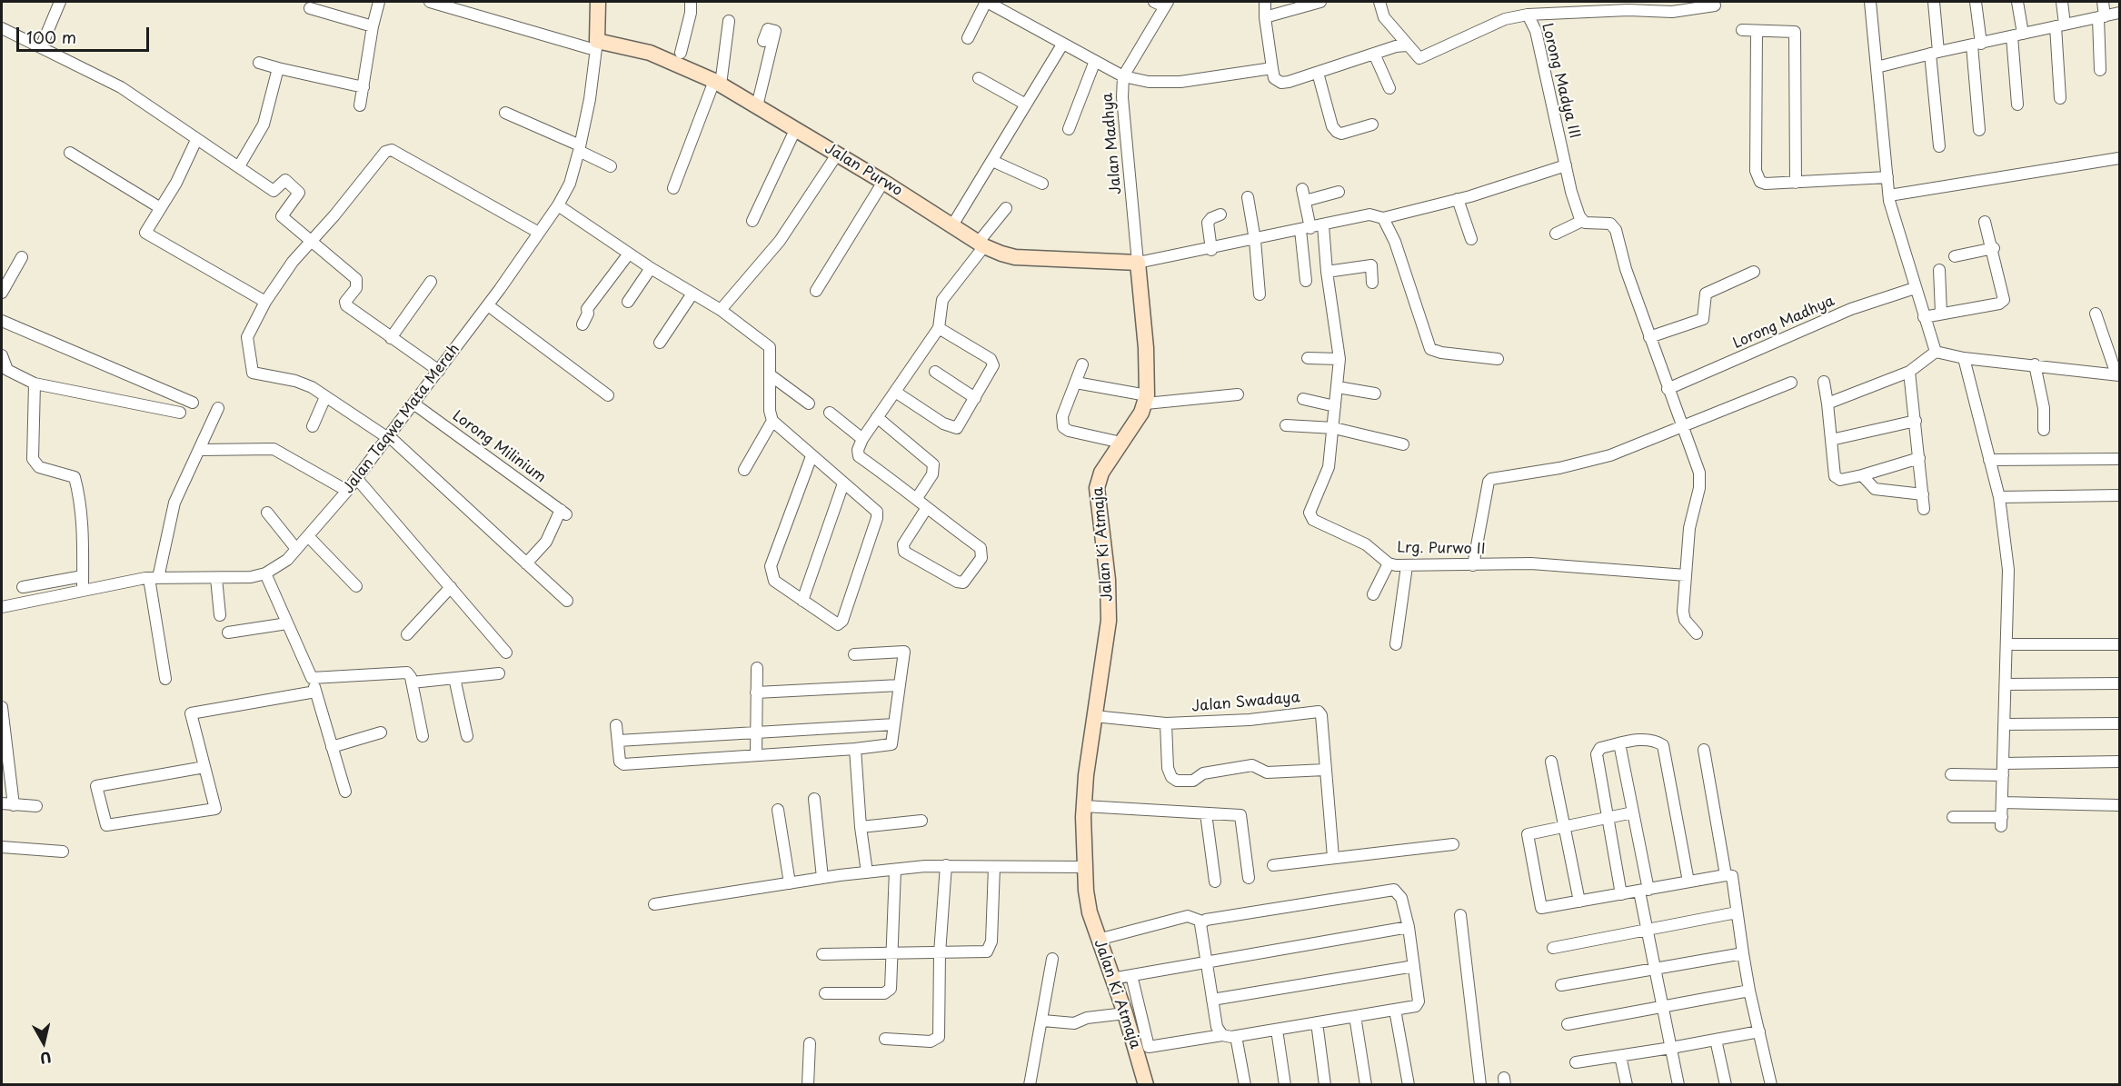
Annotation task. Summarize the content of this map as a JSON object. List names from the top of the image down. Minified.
{"streets":{"street":["Lorong Madya III","Jalan Madhya","Jalan Purwo","Lorong Madhya","Jalan Taqwa Mata Merah","Lorong Milinium","Jalan Ki Atmaja","Lrg. Purwo II","Jalan Swadaya"]},"crossings":[["Jalan Madhya","Jalan Purwo"],["Jalan Purwo","Jalan Taqwa Mata Merah"],["Jalan Taqwa Mata Merah","Lorong Milinium"],["Jalan Ki Atmaja","Jalan Swadaya"]],"scale_bar":"100 m","north":"bottom"}
